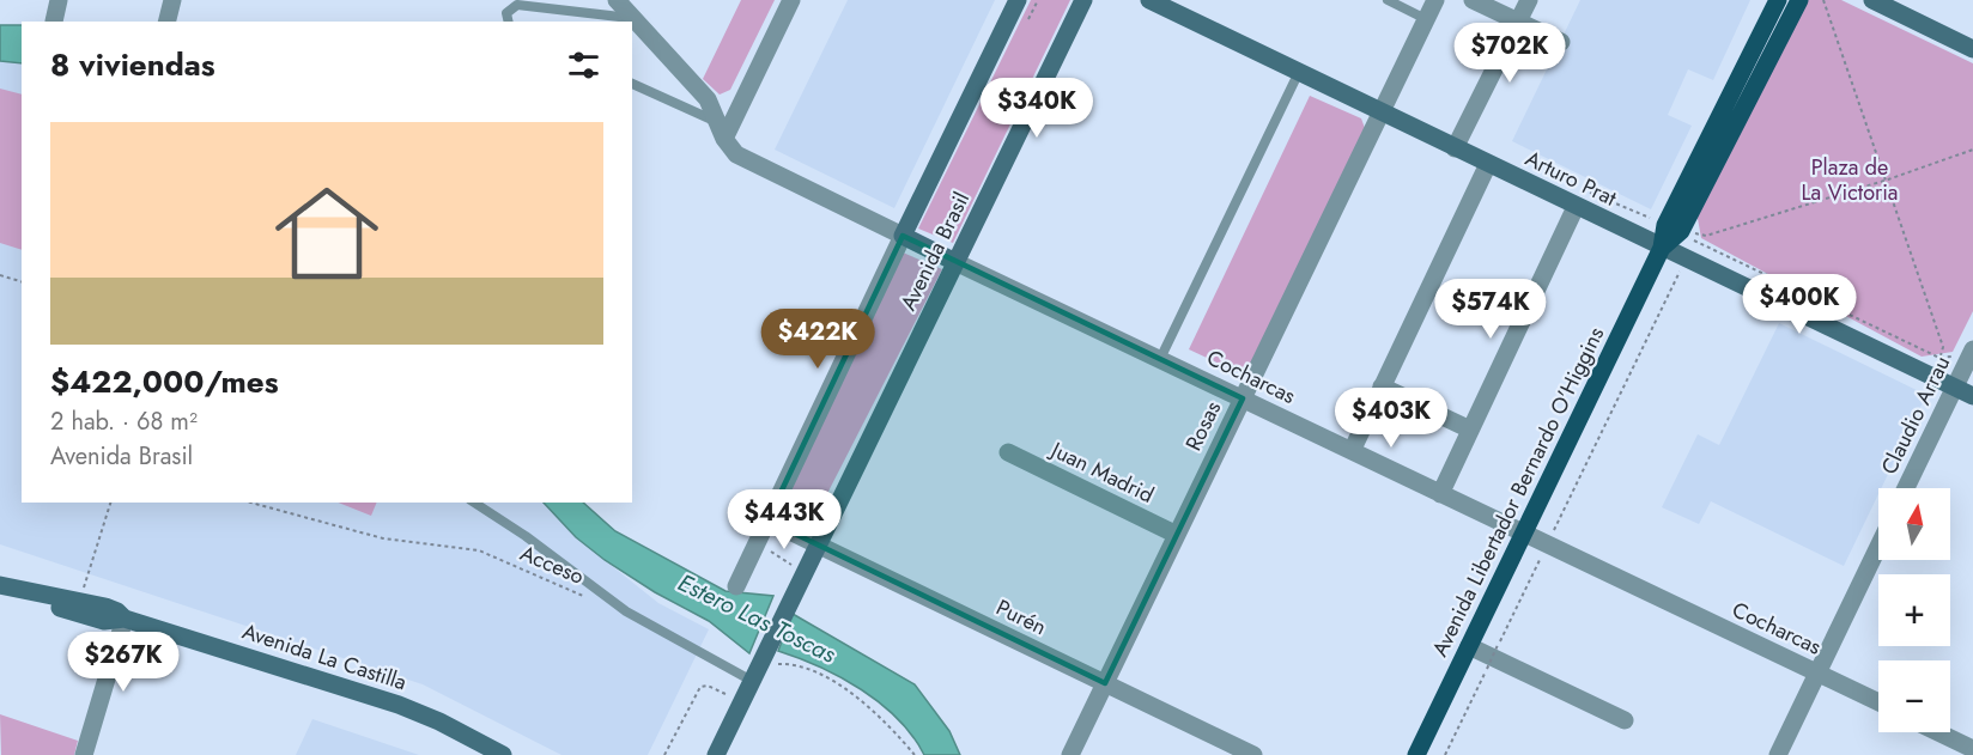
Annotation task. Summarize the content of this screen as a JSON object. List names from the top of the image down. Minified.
{"streets":{"main road":["Arturo Prat","Avenida Brasil","Cocharcas","Avenida Libertador Bernardo O'Higgins","Avenida La Castilla"],"street":["Claudio Arrau","Rosas","Juan Madrid","Purén"],"path":["Acceso"]},"crossings":[["Arturo Prat","Claudio Arrau"],["Arturo Prat","Rosas"],["Arturo Prat","Avenida Libertador Bernardo O'Higgins"],["Avenida Brasil","Cocharcas"],["Avenida Brasil","Purén"],["Cocharcas","Rosas"],["Cocharcas","Avenida Libertador Bernardo O'Higgins"],["Rosas","Juan Madrid"],["Rosas","Purén"]],"water":["Estero Las Toscas"],"parks":["Plaza de La Victoria"],"north":"top","page":{"heading":"8 viviendas","price":["$702K","$340K","$400K","$574K","$422K","$403K","$443K","$267K"],"list":[{"name":"$422,000/mes","note":"2 hab. · 68 m² · Avenida Brasil"}],"map_buttons":["+","−"]}}
